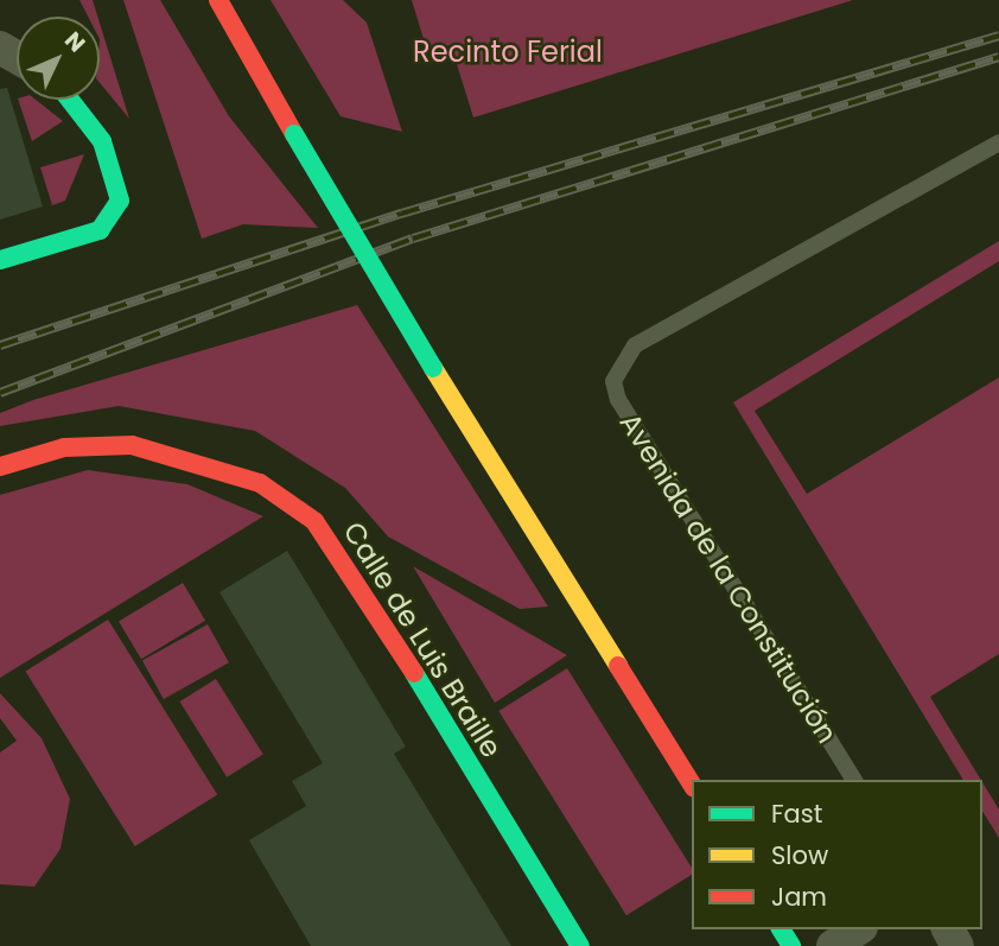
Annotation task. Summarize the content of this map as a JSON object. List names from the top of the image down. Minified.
{"streets":{"street":["Calle de Luis Braille"],"lane":["Avenida de la Constitución"]},"parks":["Recinto Ferial"],"legend":["Fast","Slow","Jam"],"north":"top right"}
